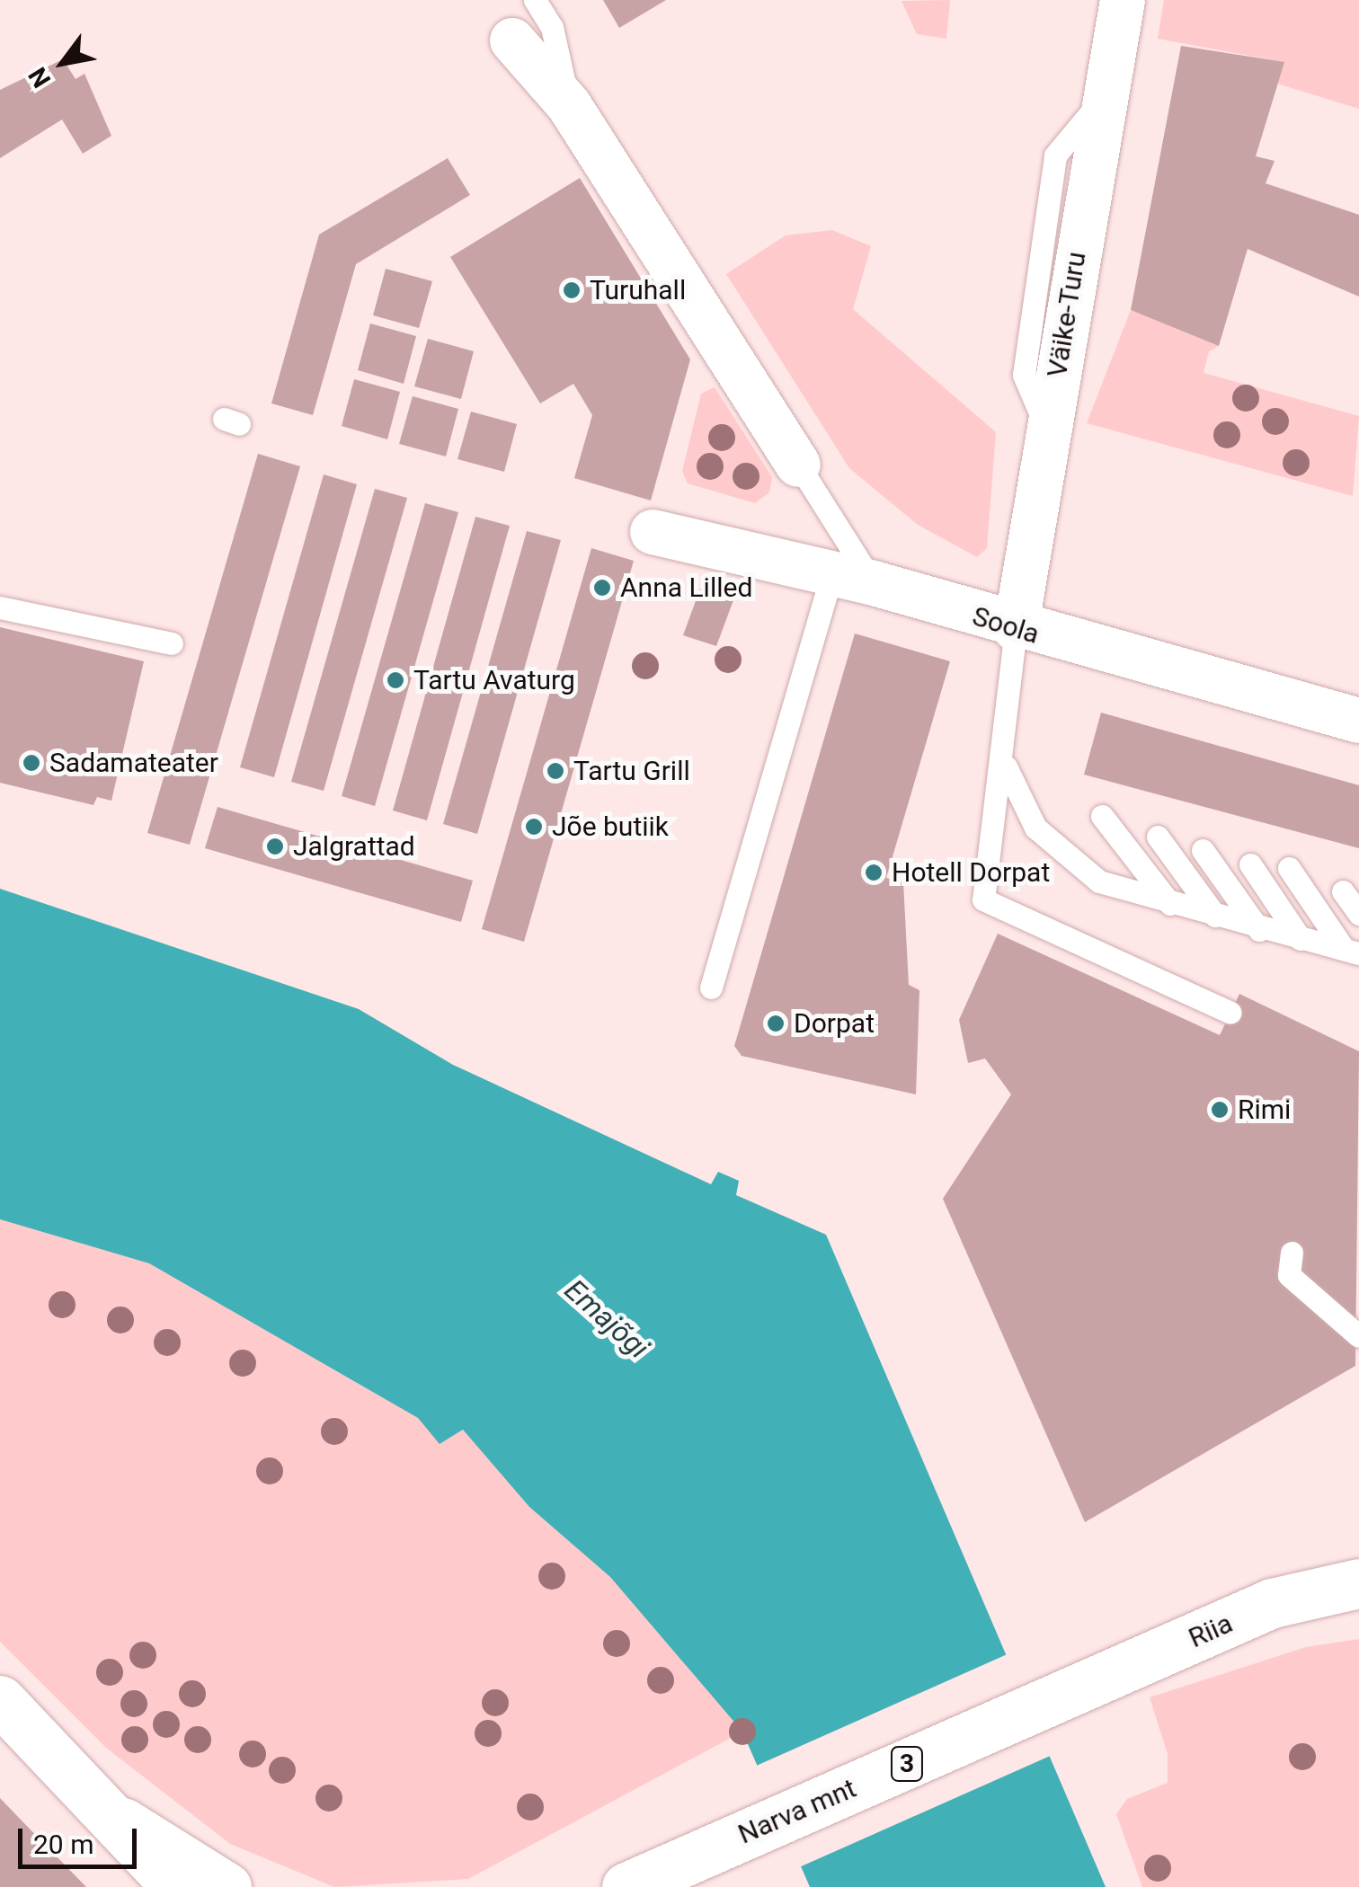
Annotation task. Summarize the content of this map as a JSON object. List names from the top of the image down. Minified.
{"streets":{"main road":["Riia","3","Narva mnt"],"street":["Väike-Turu","Soola"]},"crossings":[["Väike-Turu","Soola"],["Riia","Narva mnt"]],"water":["Emajõgi"],"places":["Turuhall","Anna Lilled","Tartu Avaturg","Sadamateater","Tartu Grill","Jõe butiik","Jalgrattad","Hotell Dorpat","Dorpat","Rimi"],"scale_bar":"20 m","north":"bottom left"}
